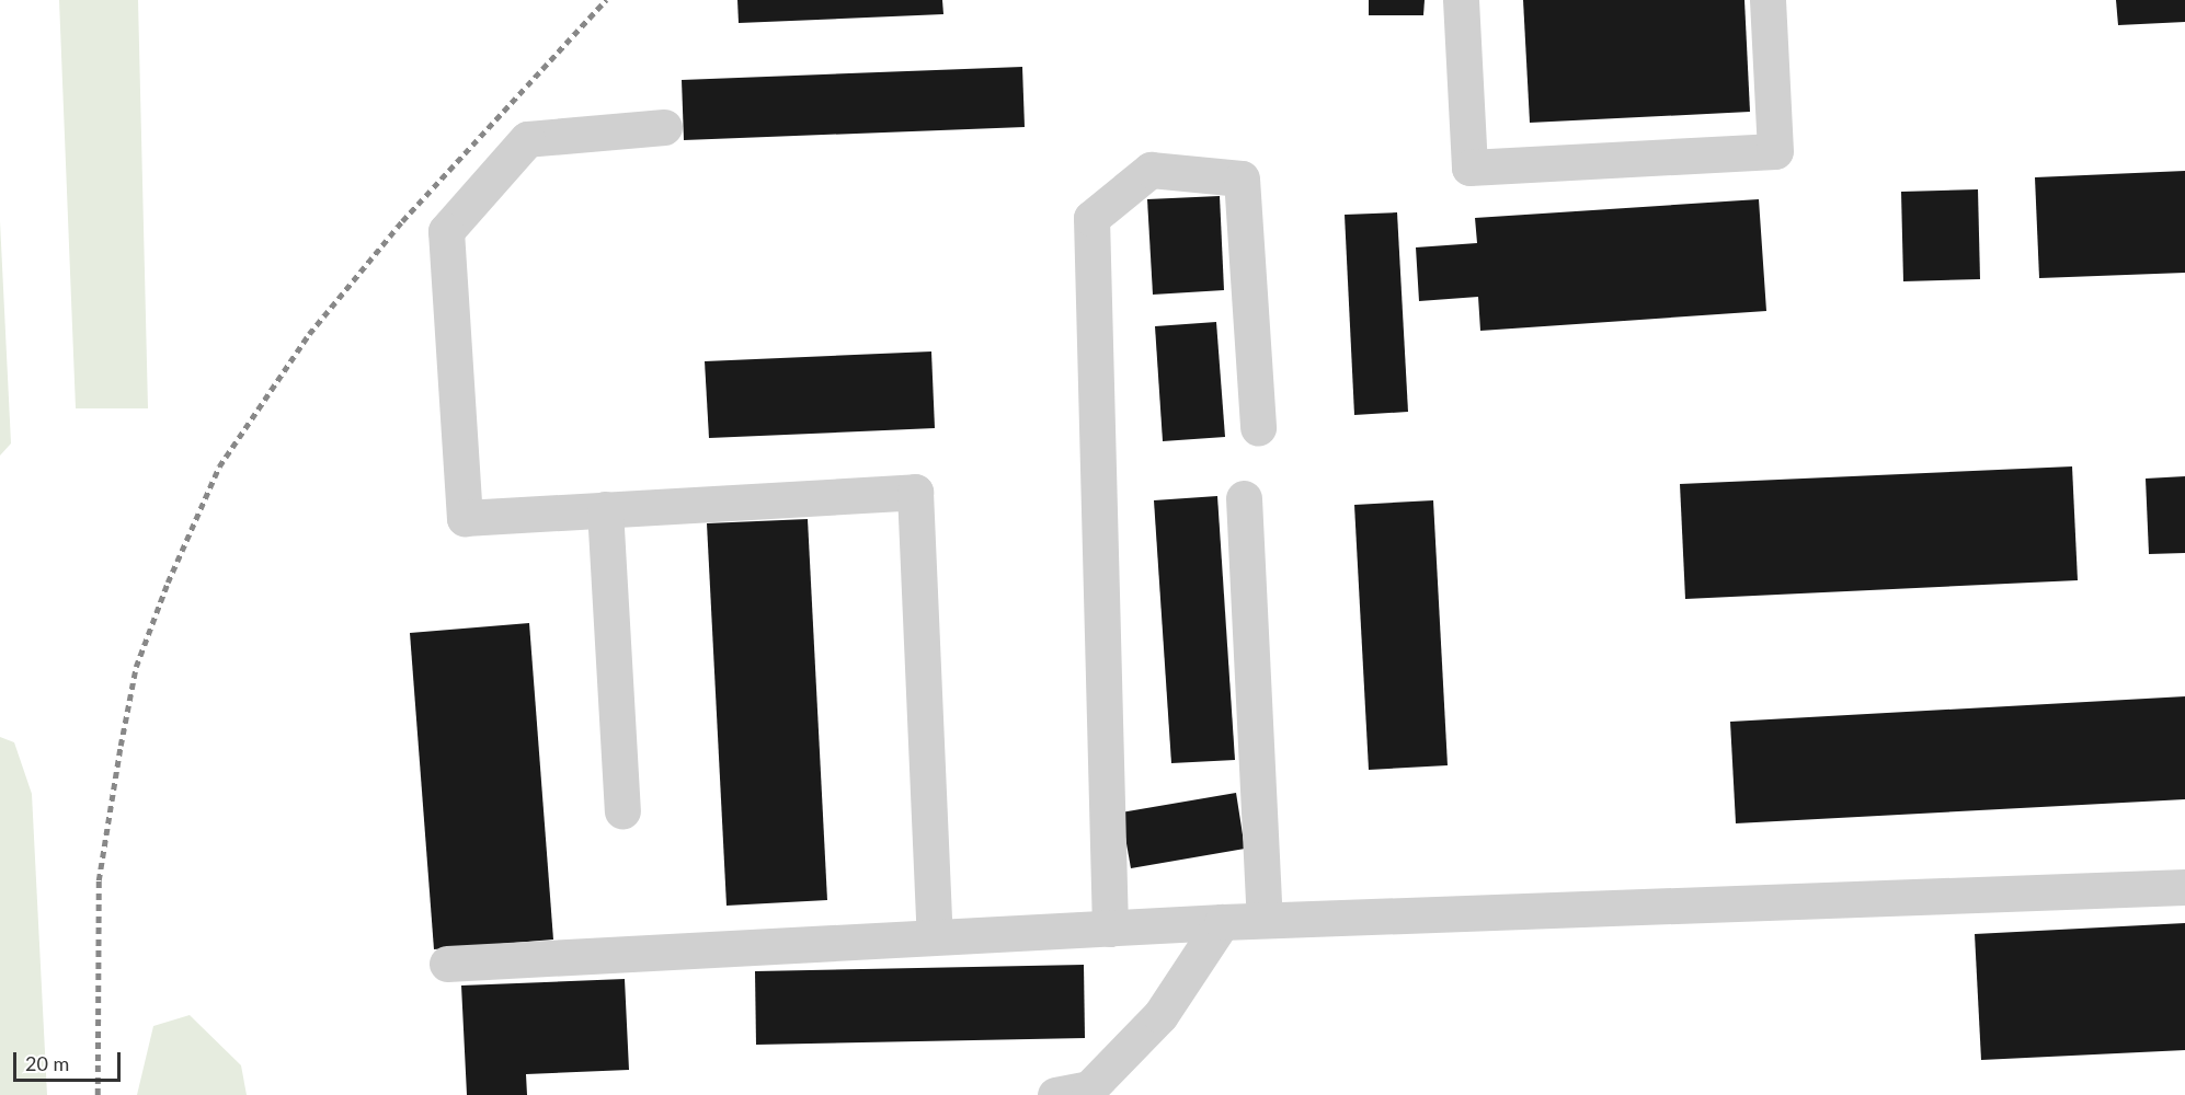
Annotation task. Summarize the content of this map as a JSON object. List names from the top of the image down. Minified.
{"scale_bar":"20 m"}
